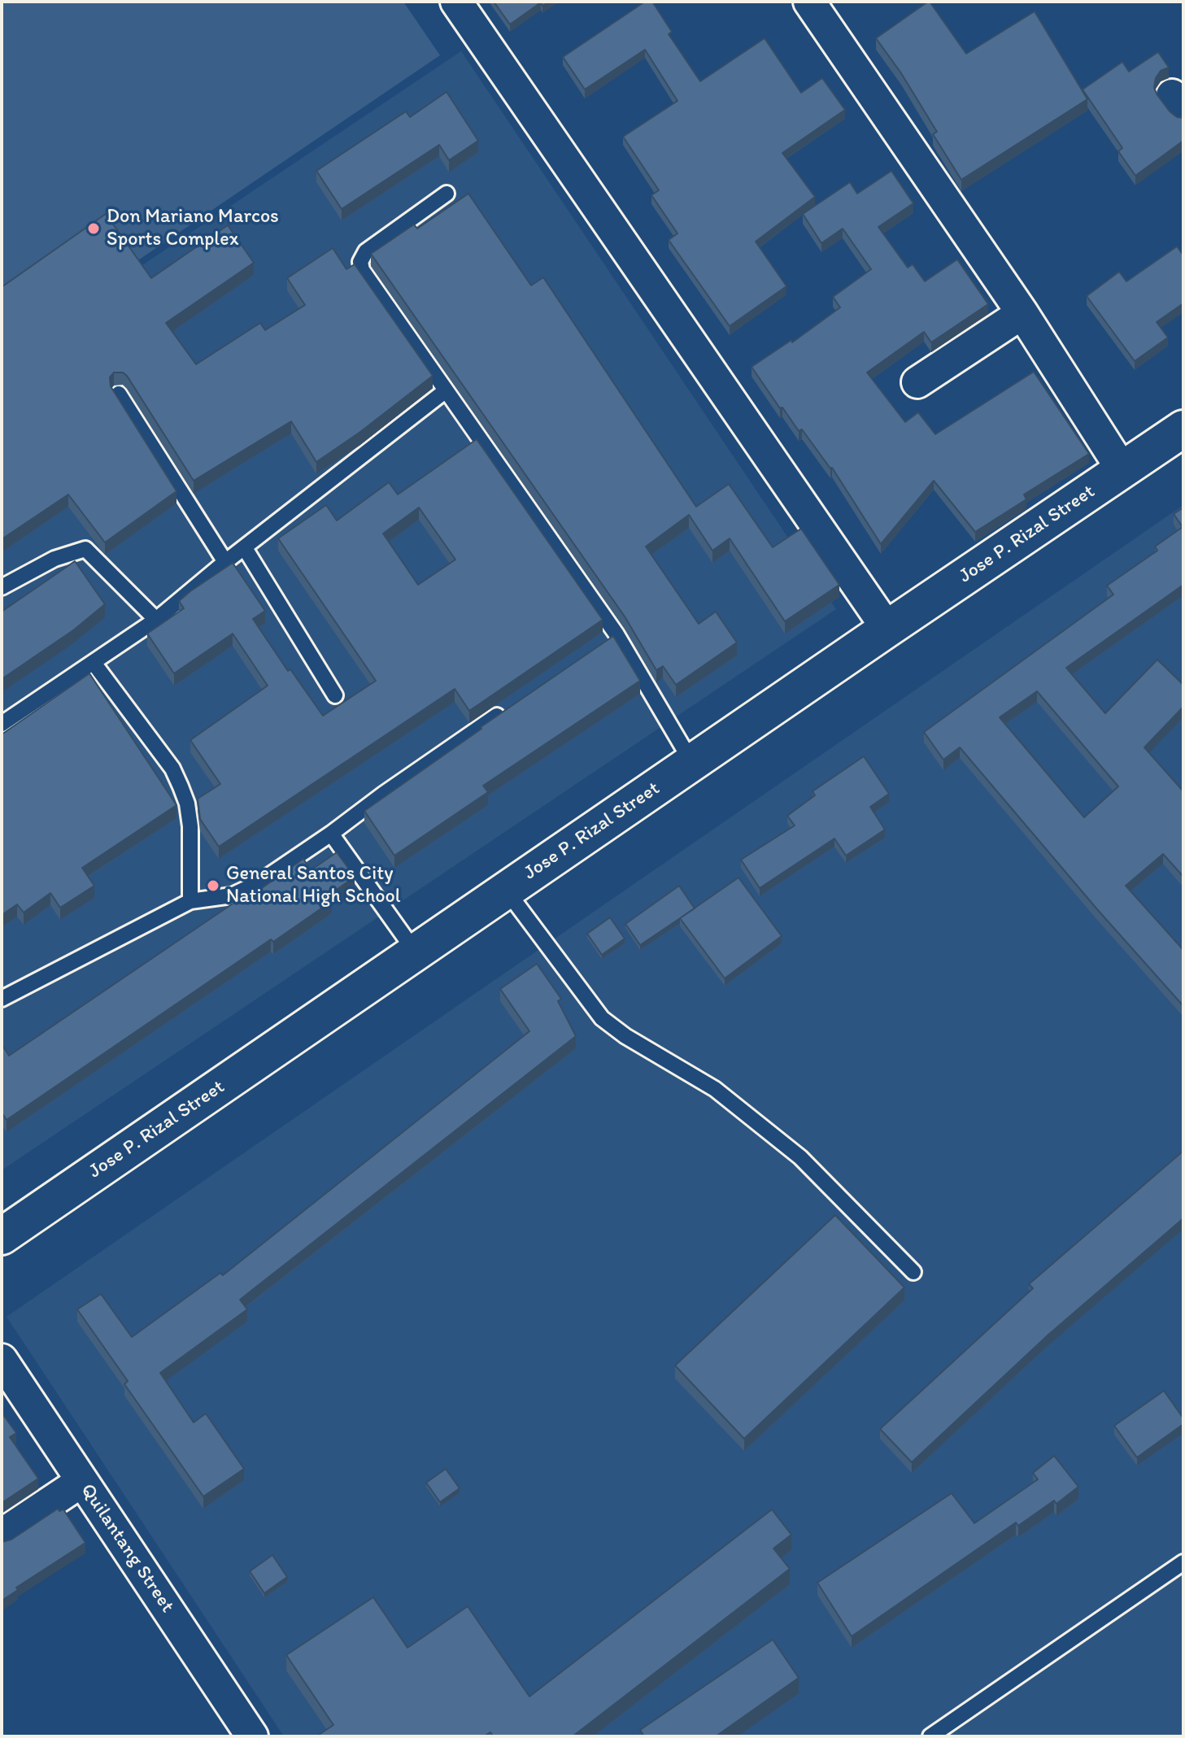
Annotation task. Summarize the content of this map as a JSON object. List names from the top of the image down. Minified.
{"streets":{"street":["Jose P. Rizal Street","Quilantang Street"]},"places":["Don Mariano Marcos Sports Complex","General Santos City National High School"]}
